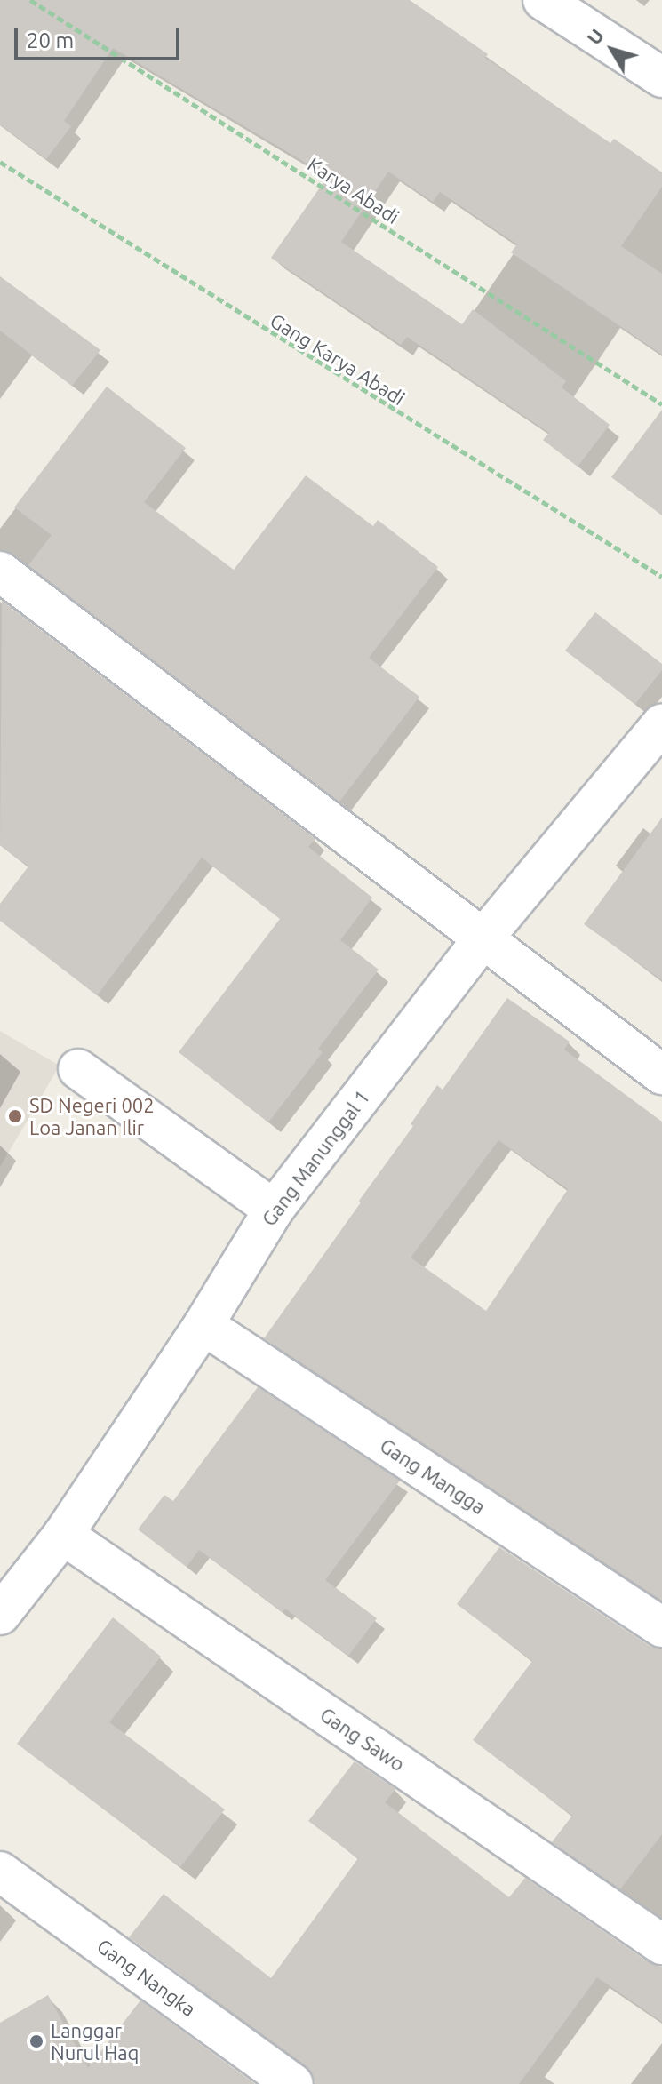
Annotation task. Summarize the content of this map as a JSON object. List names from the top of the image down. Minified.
{"streets":{"street":["Gang Manunggal 1","Gang Mangga","Gang Sawo","Gang Nangka"],"path":["Karya Abadi","Gang Karya Abadi"]},"crossings":[["Gang Manunggal 1","Gang Mangga"],["Gang Manunggal 1","Gang Sawo"]],"places":["SD Negeri 002 Loa Janan Ilir","Langgar Nurul Haq"],"scale_bar":"20 m","north":"top left"}
